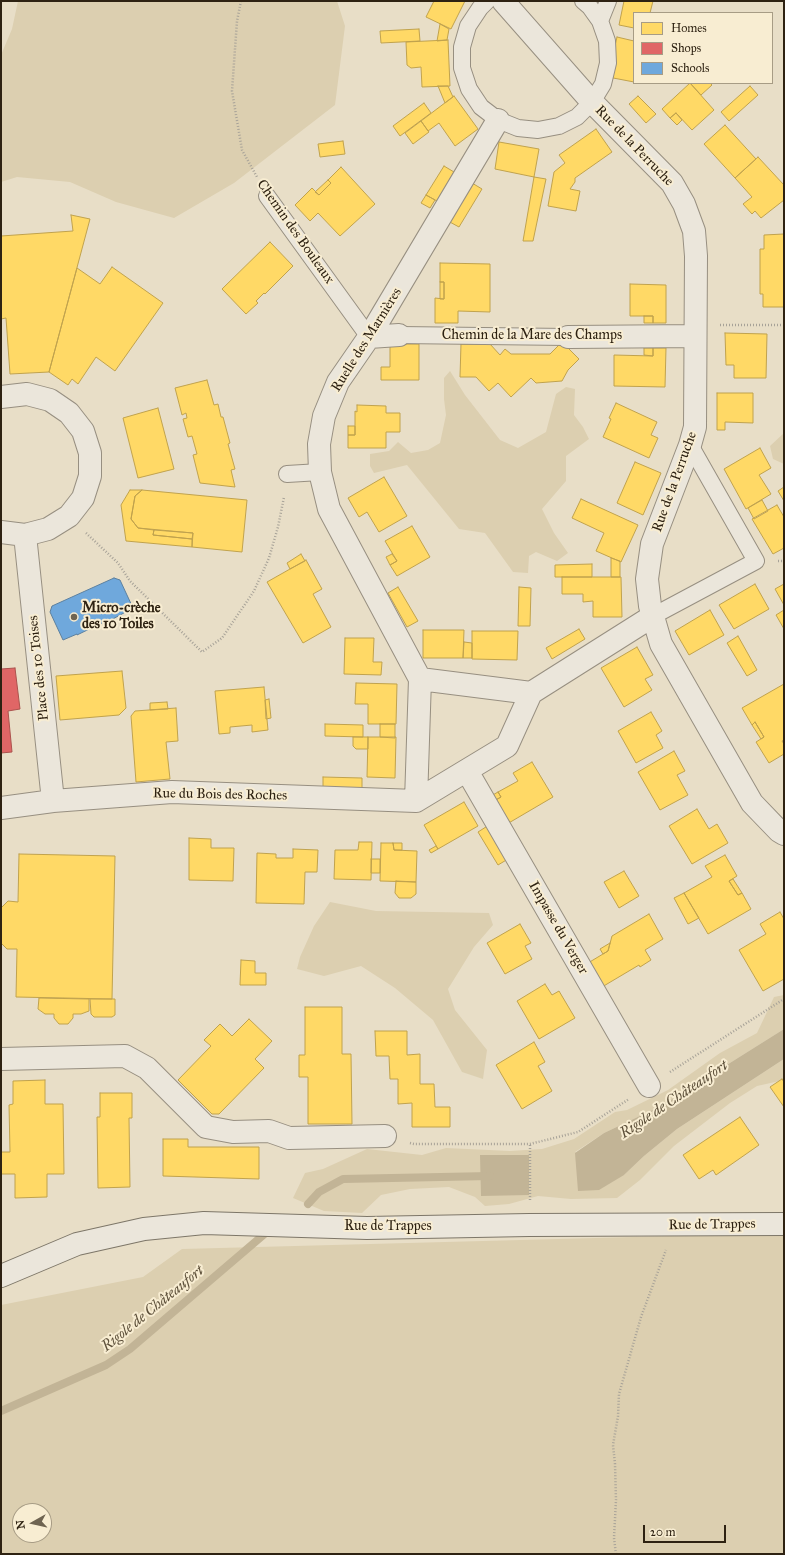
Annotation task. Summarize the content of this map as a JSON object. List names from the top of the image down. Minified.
{"streets":{"street":["Rue de la Perruche","Chemin de la Mare des Champs","Ruelle des Marnières","Place des 10 Toises","Rue du Bois des Roches","Impasse du Verger","Rue de Trappes"],"lane":["Chemin des Bouleaux"]},"crossings":[["Rue de la Perruche","Chemin de la Mare des Champs"],["Chemin des Bouleaux","Chemin de la Mare des Champs"],["Chemin des Bouleaux","Ruelle des Marnières"],["Chemin de la Mare des Champs","Ruelle des Marnières"],["Place des 10 Toises","Rue du Bois des Roches"]],"water":["Rigole de Châteaufort"],"places":["Micro-crèche des 10 Toiles"],"legend":["Homes","Shops","Schools"],"scale_bar":"20 m","north":"left"}
